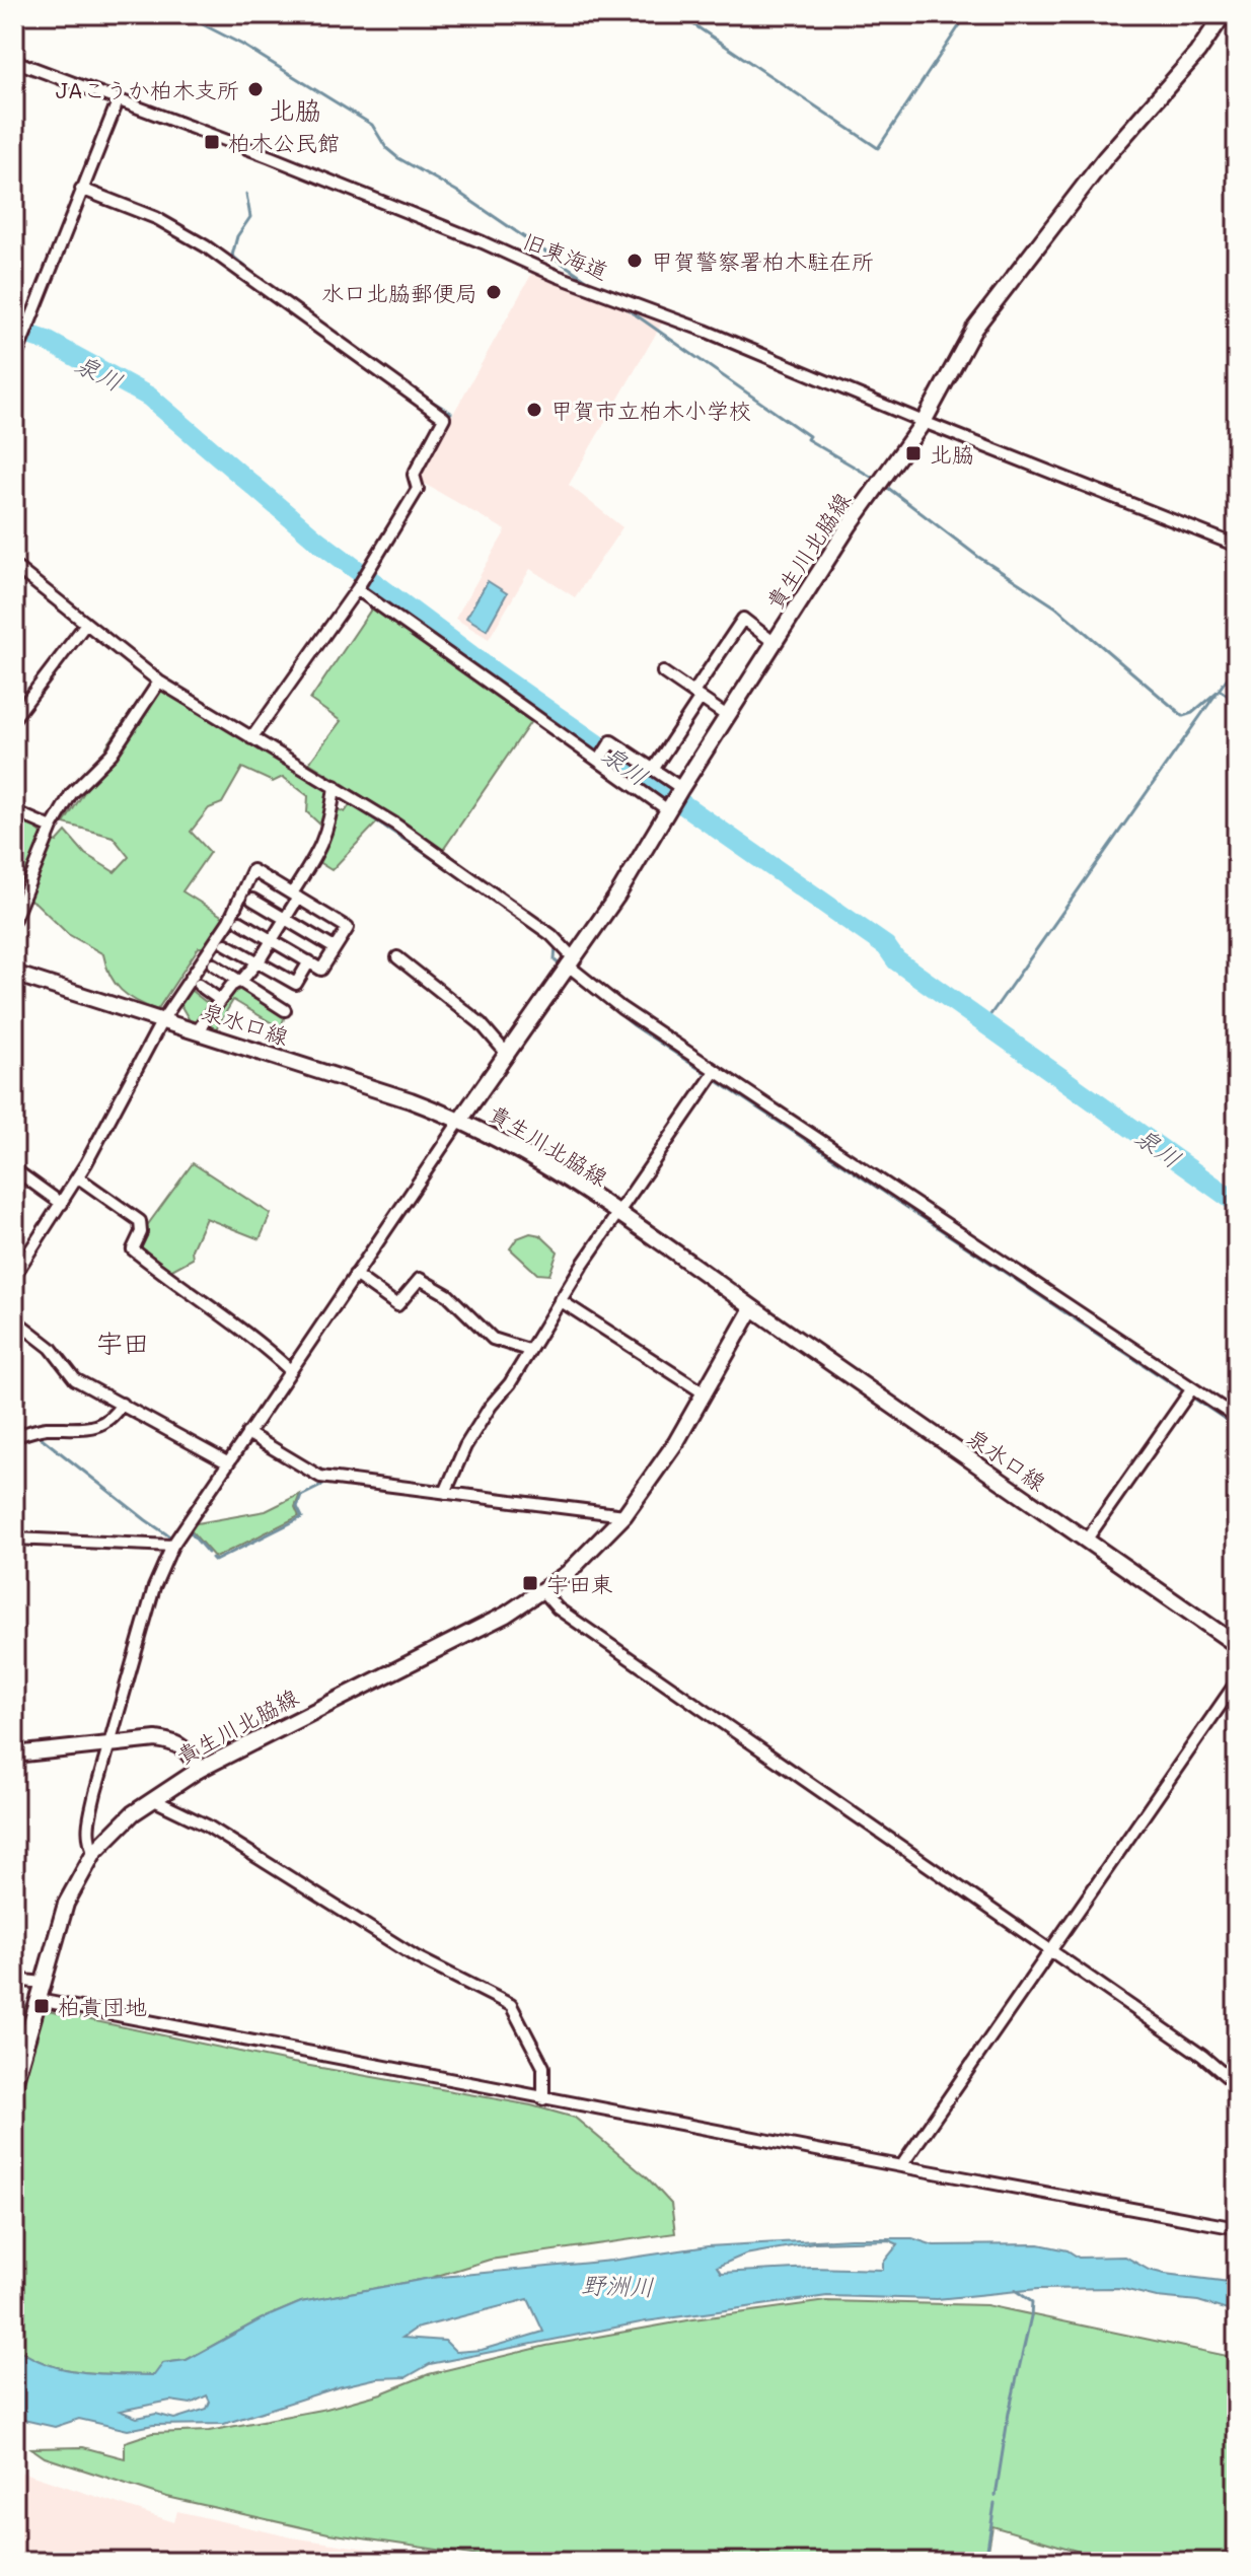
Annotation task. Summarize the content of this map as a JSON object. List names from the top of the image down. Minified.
{"streets":{"main road":["貴生川北脇線","泉水口線"],"street":["旧東海道"]},"crossings":[["旧東海道","貴生川北脇線"],["貴生川北脇線","泉水口線"]],"districts":["北脇","宇田"],"water":["泉川","野洲川"],"places":{"other":["JAこうか柏木支所","甲賀警察署柏木駐在所","水口北脇郵便局","甲賀市立柏木小学校"],"transit":["柏木公民館","北脇","宇田東","柏貴団地"]}}
